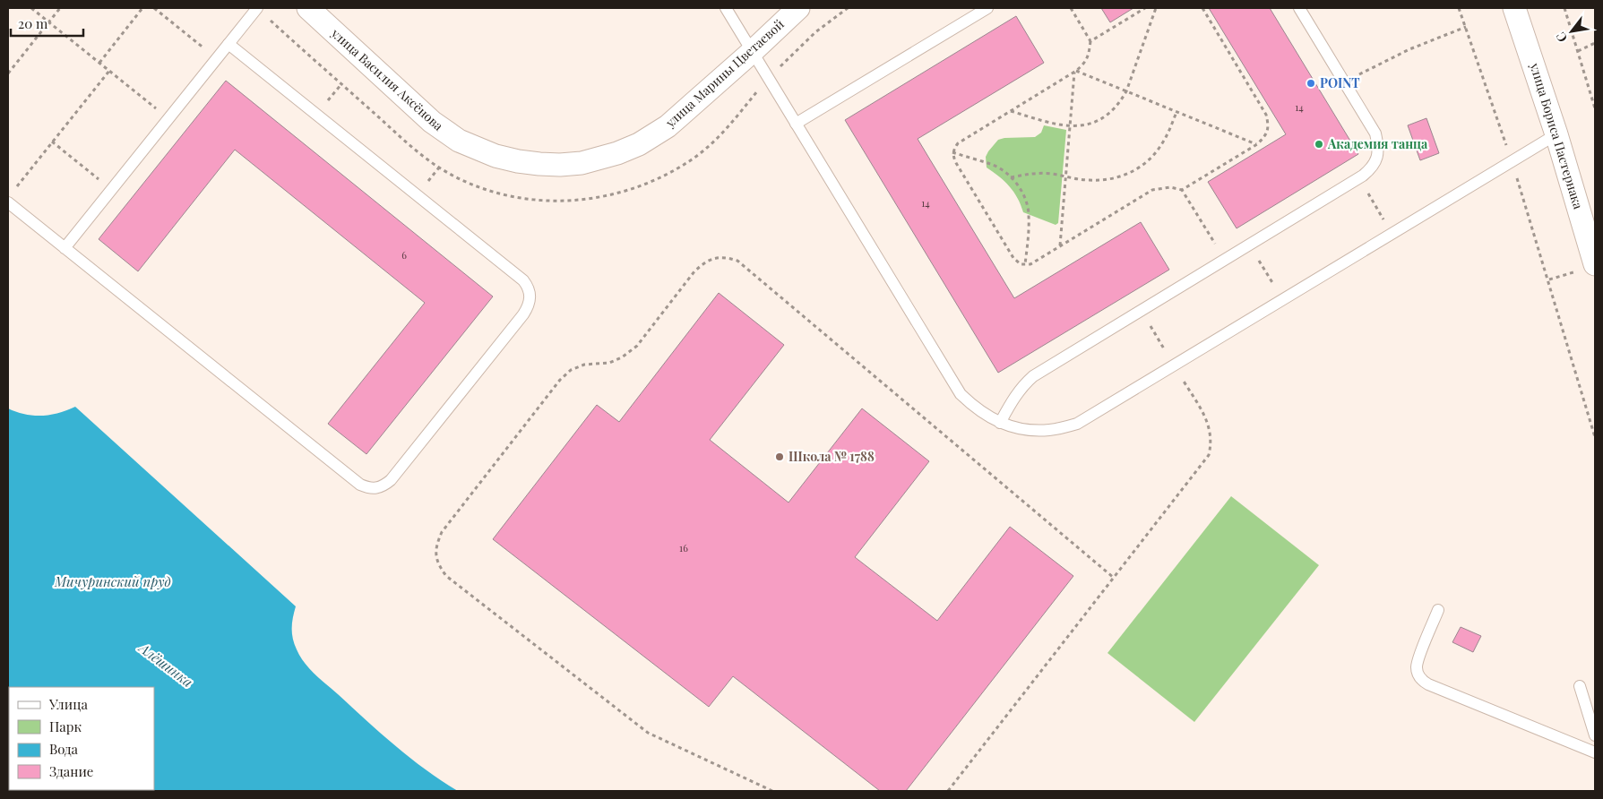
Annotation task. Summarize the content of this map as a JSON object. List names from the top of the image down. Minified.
{"streets":{"street":["улица Марины Цветаевой","улица Василия Аксёнова","улица Бориса Пастернака"]},"crossings":[["улица Марины Цветаевой","улица Василия Аксёнова"]],"water":["Мичуринский пруд","Алёшинка"],"places":["POINT","Академия танца","Школа № 1788"],"house_numbers":["14","14","6","16"],"legend":["Улица","Парк","Вода","Здание"],"scale_bar":"20 m","north":"bottom left"}
